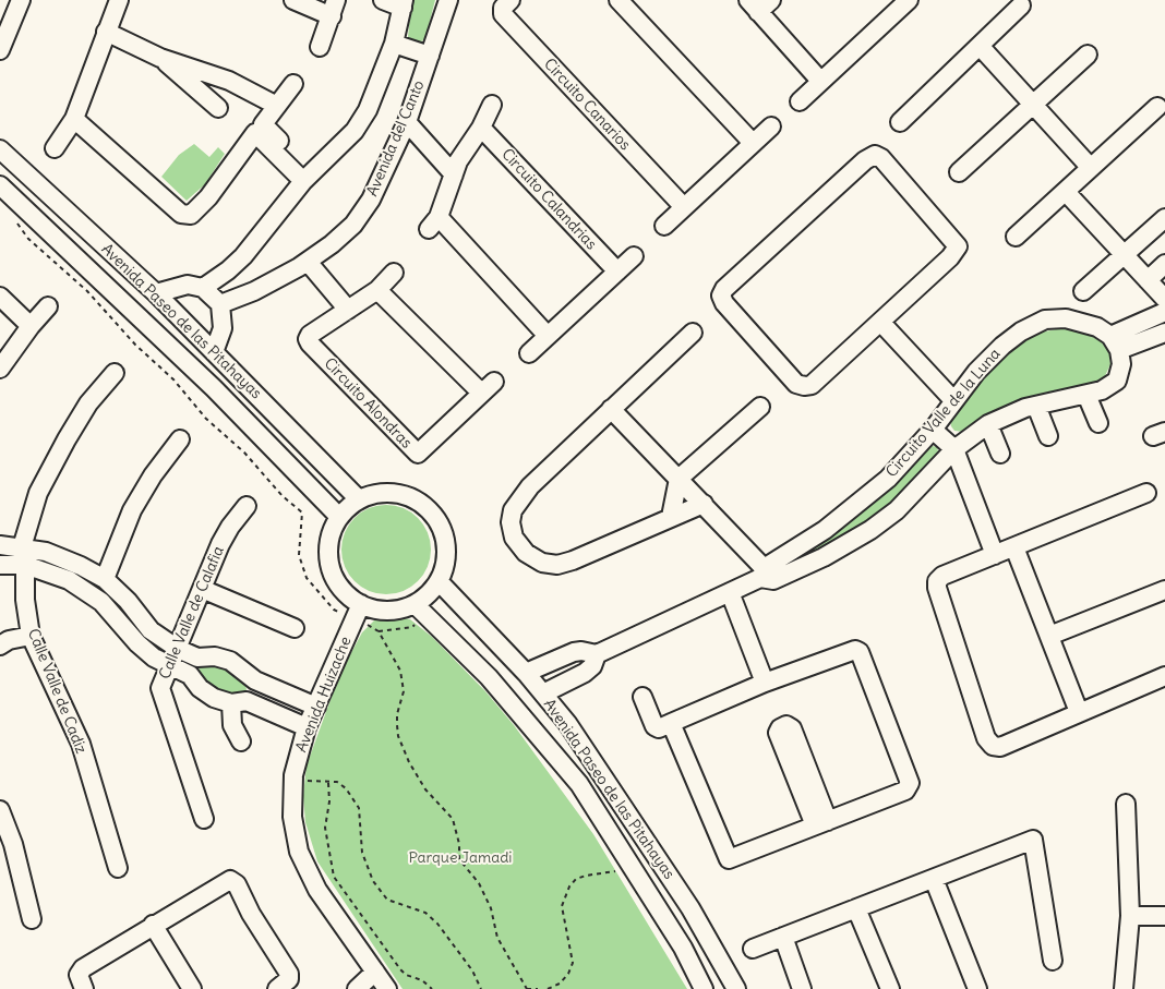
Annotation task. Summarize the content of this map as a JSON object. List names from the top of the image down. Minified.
{"streets":{"street":["Circuito Canarios","Avenida del Canto","Circuito Calandrias","Avenida Paseo de las Pitahayas","Circuito Alondras","Circuito Valle de la Luna","Calle Valle de Calafia","Calle Valle de Cadiz","Avenida Huizache"]},"crossings":[["Avenida Paseo de las Pitahayas","Circuito Valle de la Luna"],["Avenida Paseo de las Pitahayas","Avenida Huizache"]],"parks":["Parque Jamadi"]}
